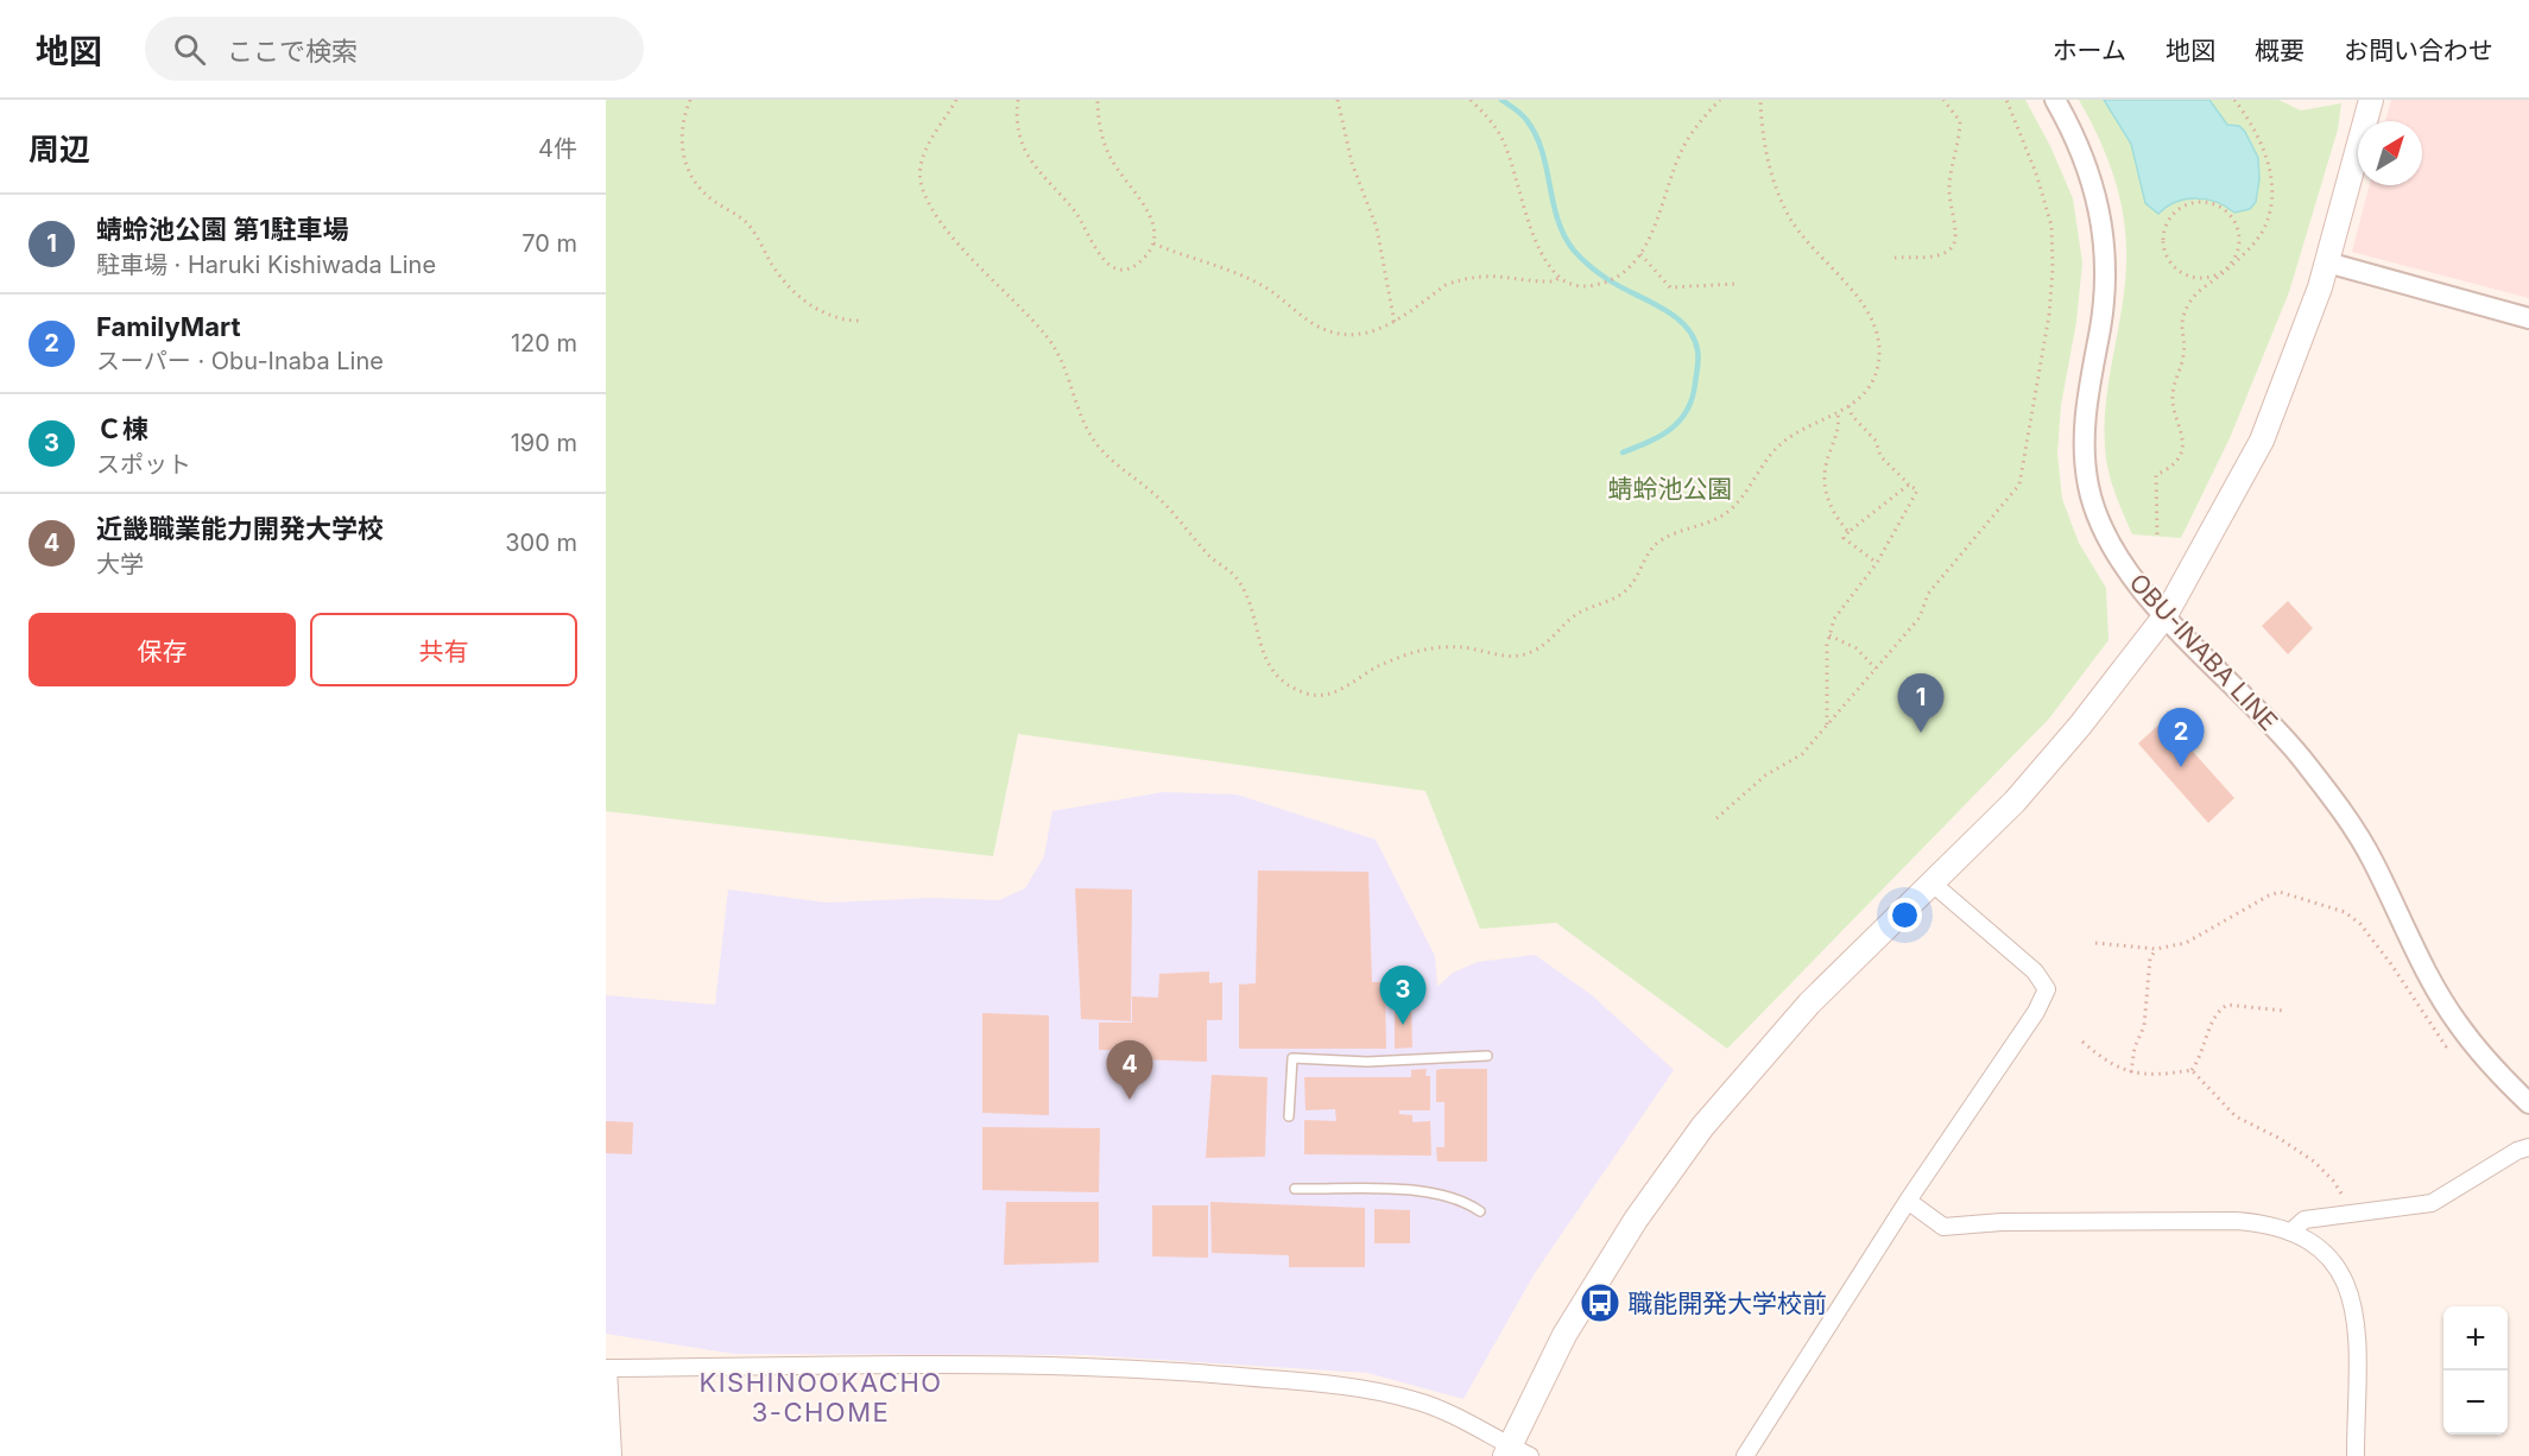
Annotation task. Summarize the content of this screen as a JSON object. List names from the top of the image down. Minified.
{"streets":{"street":["OBU-INABA LINE"]},"districts":["KISHINOOKACHO 3-CHOME"],"parks":["蜻蛉池公園"],"places":{"bus stop":["職能開発大学校前"]},"north":"top right","page":{"header":"地図","search":"ここで検索","nav":["ホーム","地図","概要","お問い合わせ"],"heading":["周辺","4件"],"list":[{"mark":"1","name":"蜻蛉池公園 第1駐車場","note":"駐車場 · Haruki Kishiwada Line","value":"70 m"},{"mark":"2","name":"FamilyMart","note":"スーパー · Obu-Inaba Line","value":"120 m"},{"mark":"3","name":"Ｃ棟","note":"スポット","value":"190 m"},{"mark":"4","name":"近畿職業能力開発大学校","note":"大学","value":"300 m"}],"buttons":["保存","共有"],"pins":["1","2","3","4"],"map_buttons":["+","−"]}}
